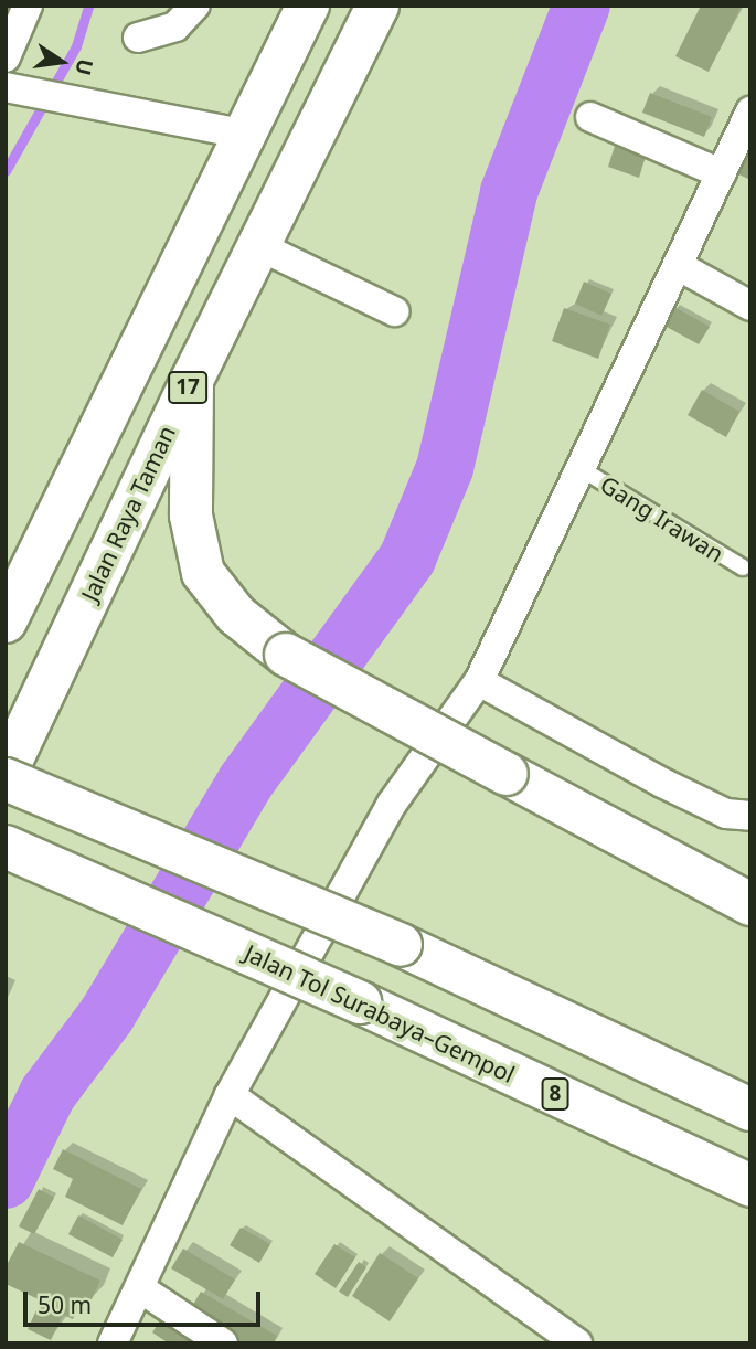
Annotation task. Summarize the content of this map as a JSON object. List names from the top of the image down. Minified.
{"streets":{"highway":["17","Jalan Raya Taman","Jalan Tol Surabaya–Gempol","8"],"lane":["Gang Irawan"]},"scale_bar":"50 m","north":"right"}
